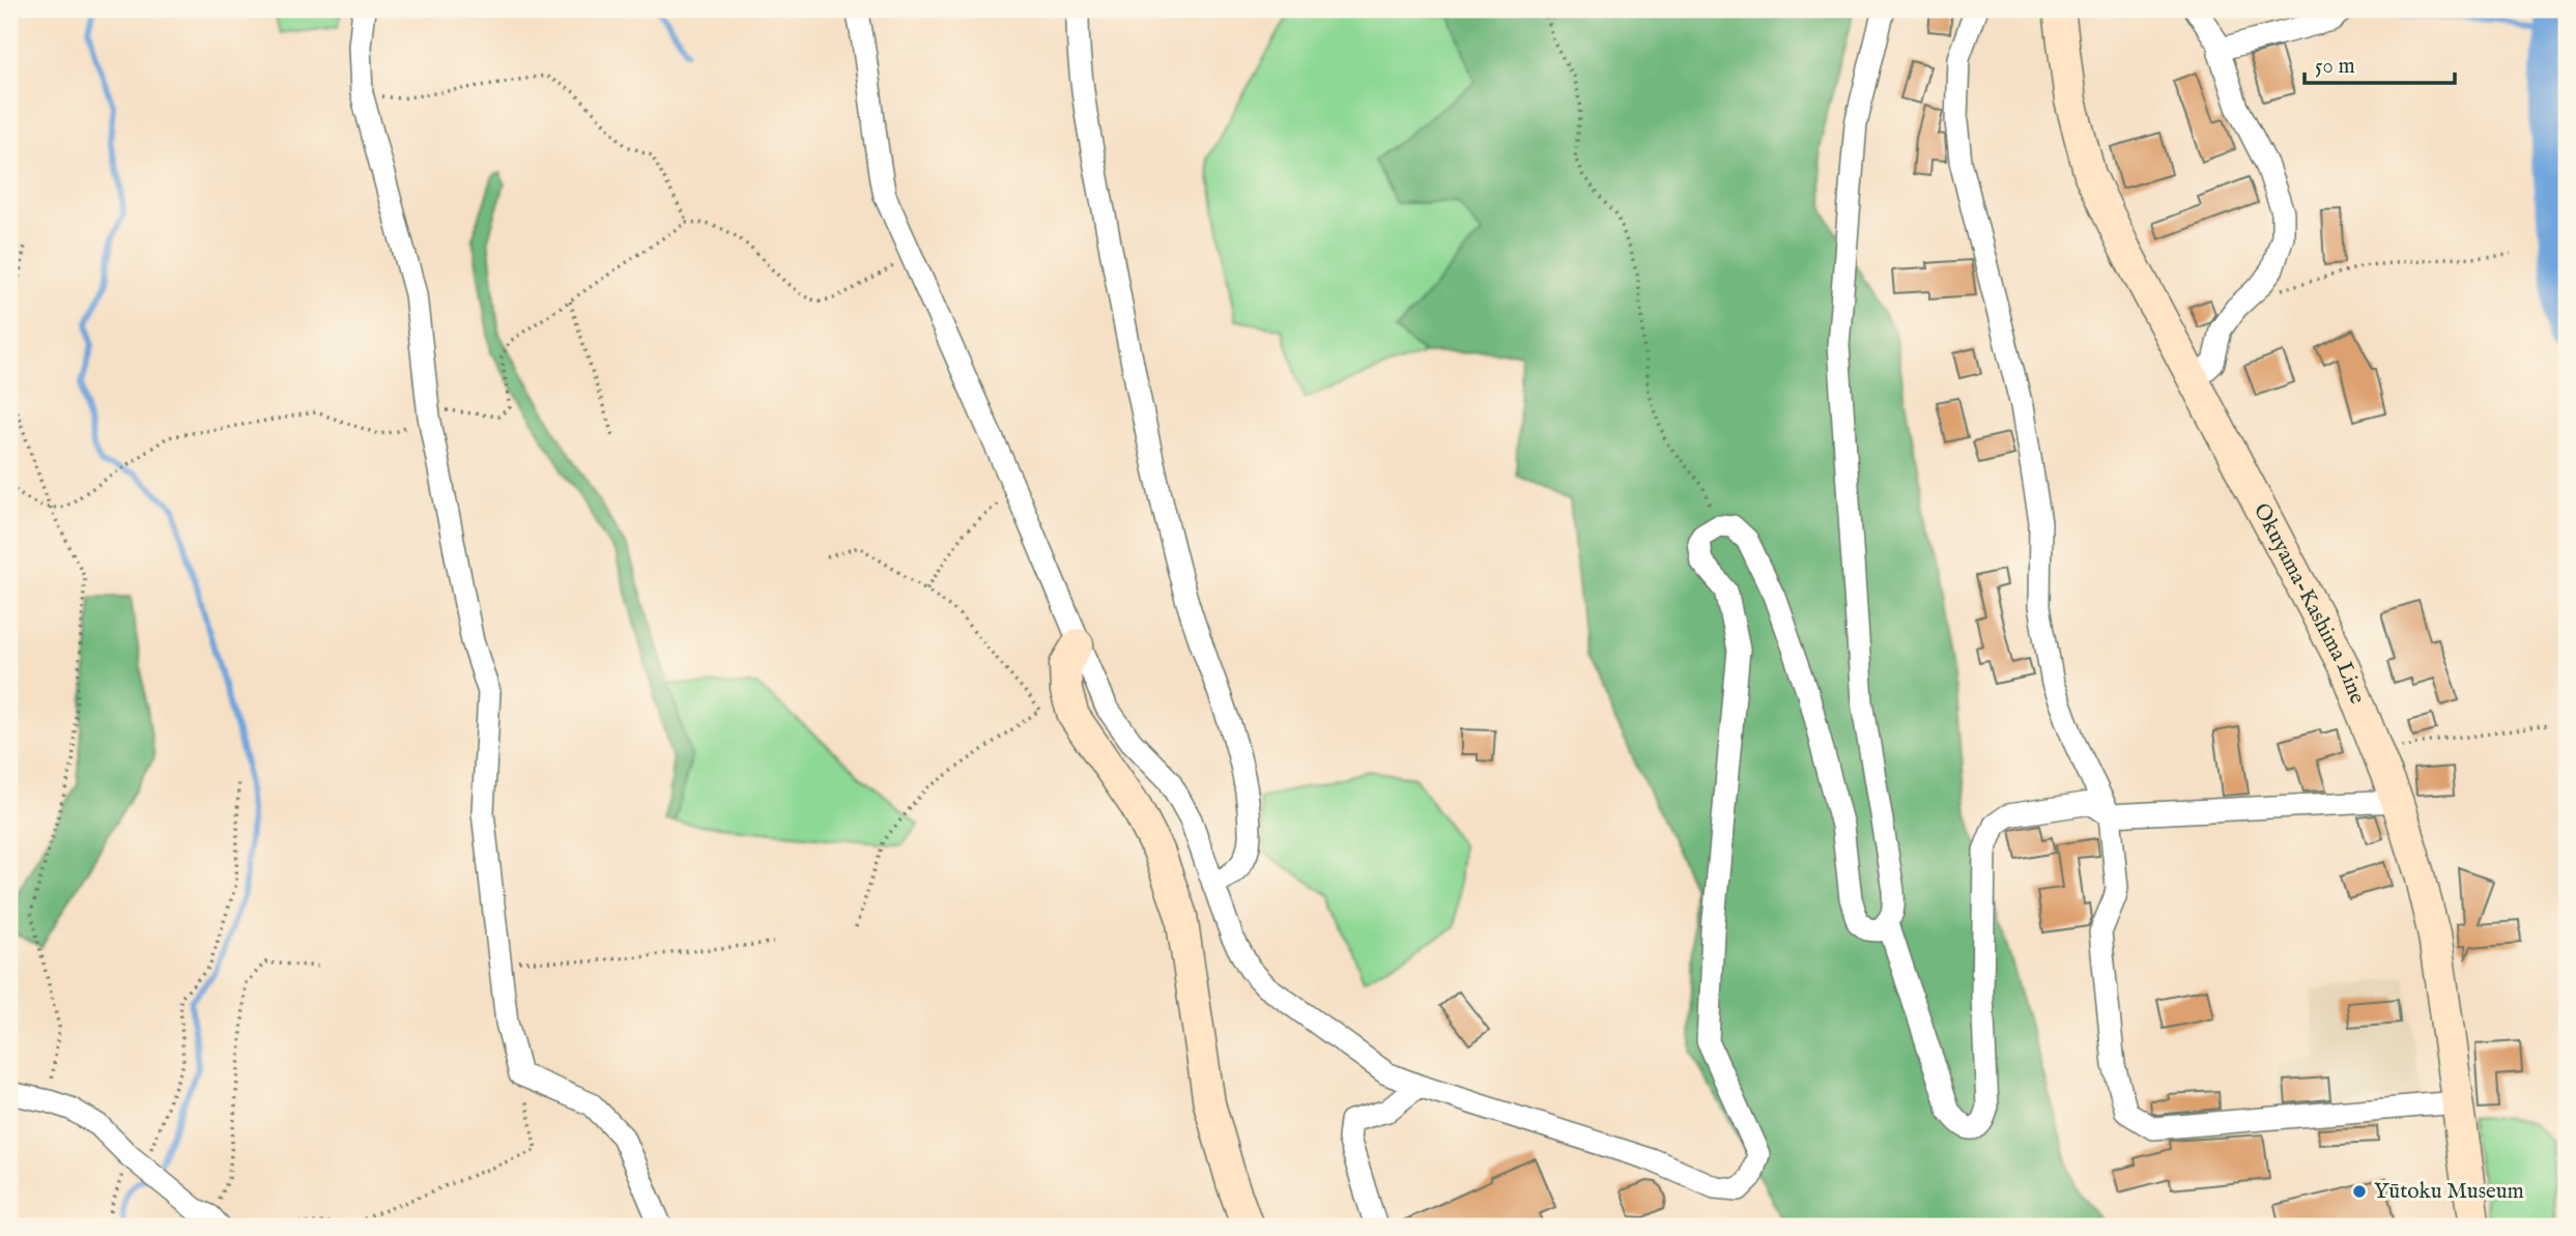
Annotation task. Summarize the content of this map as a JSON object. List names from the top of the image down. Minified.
{"streets":{"main road":["Okuyama-Kashima Line"]},"places":["Yūtoku Museum"],"scale_bar":"50 m"}
